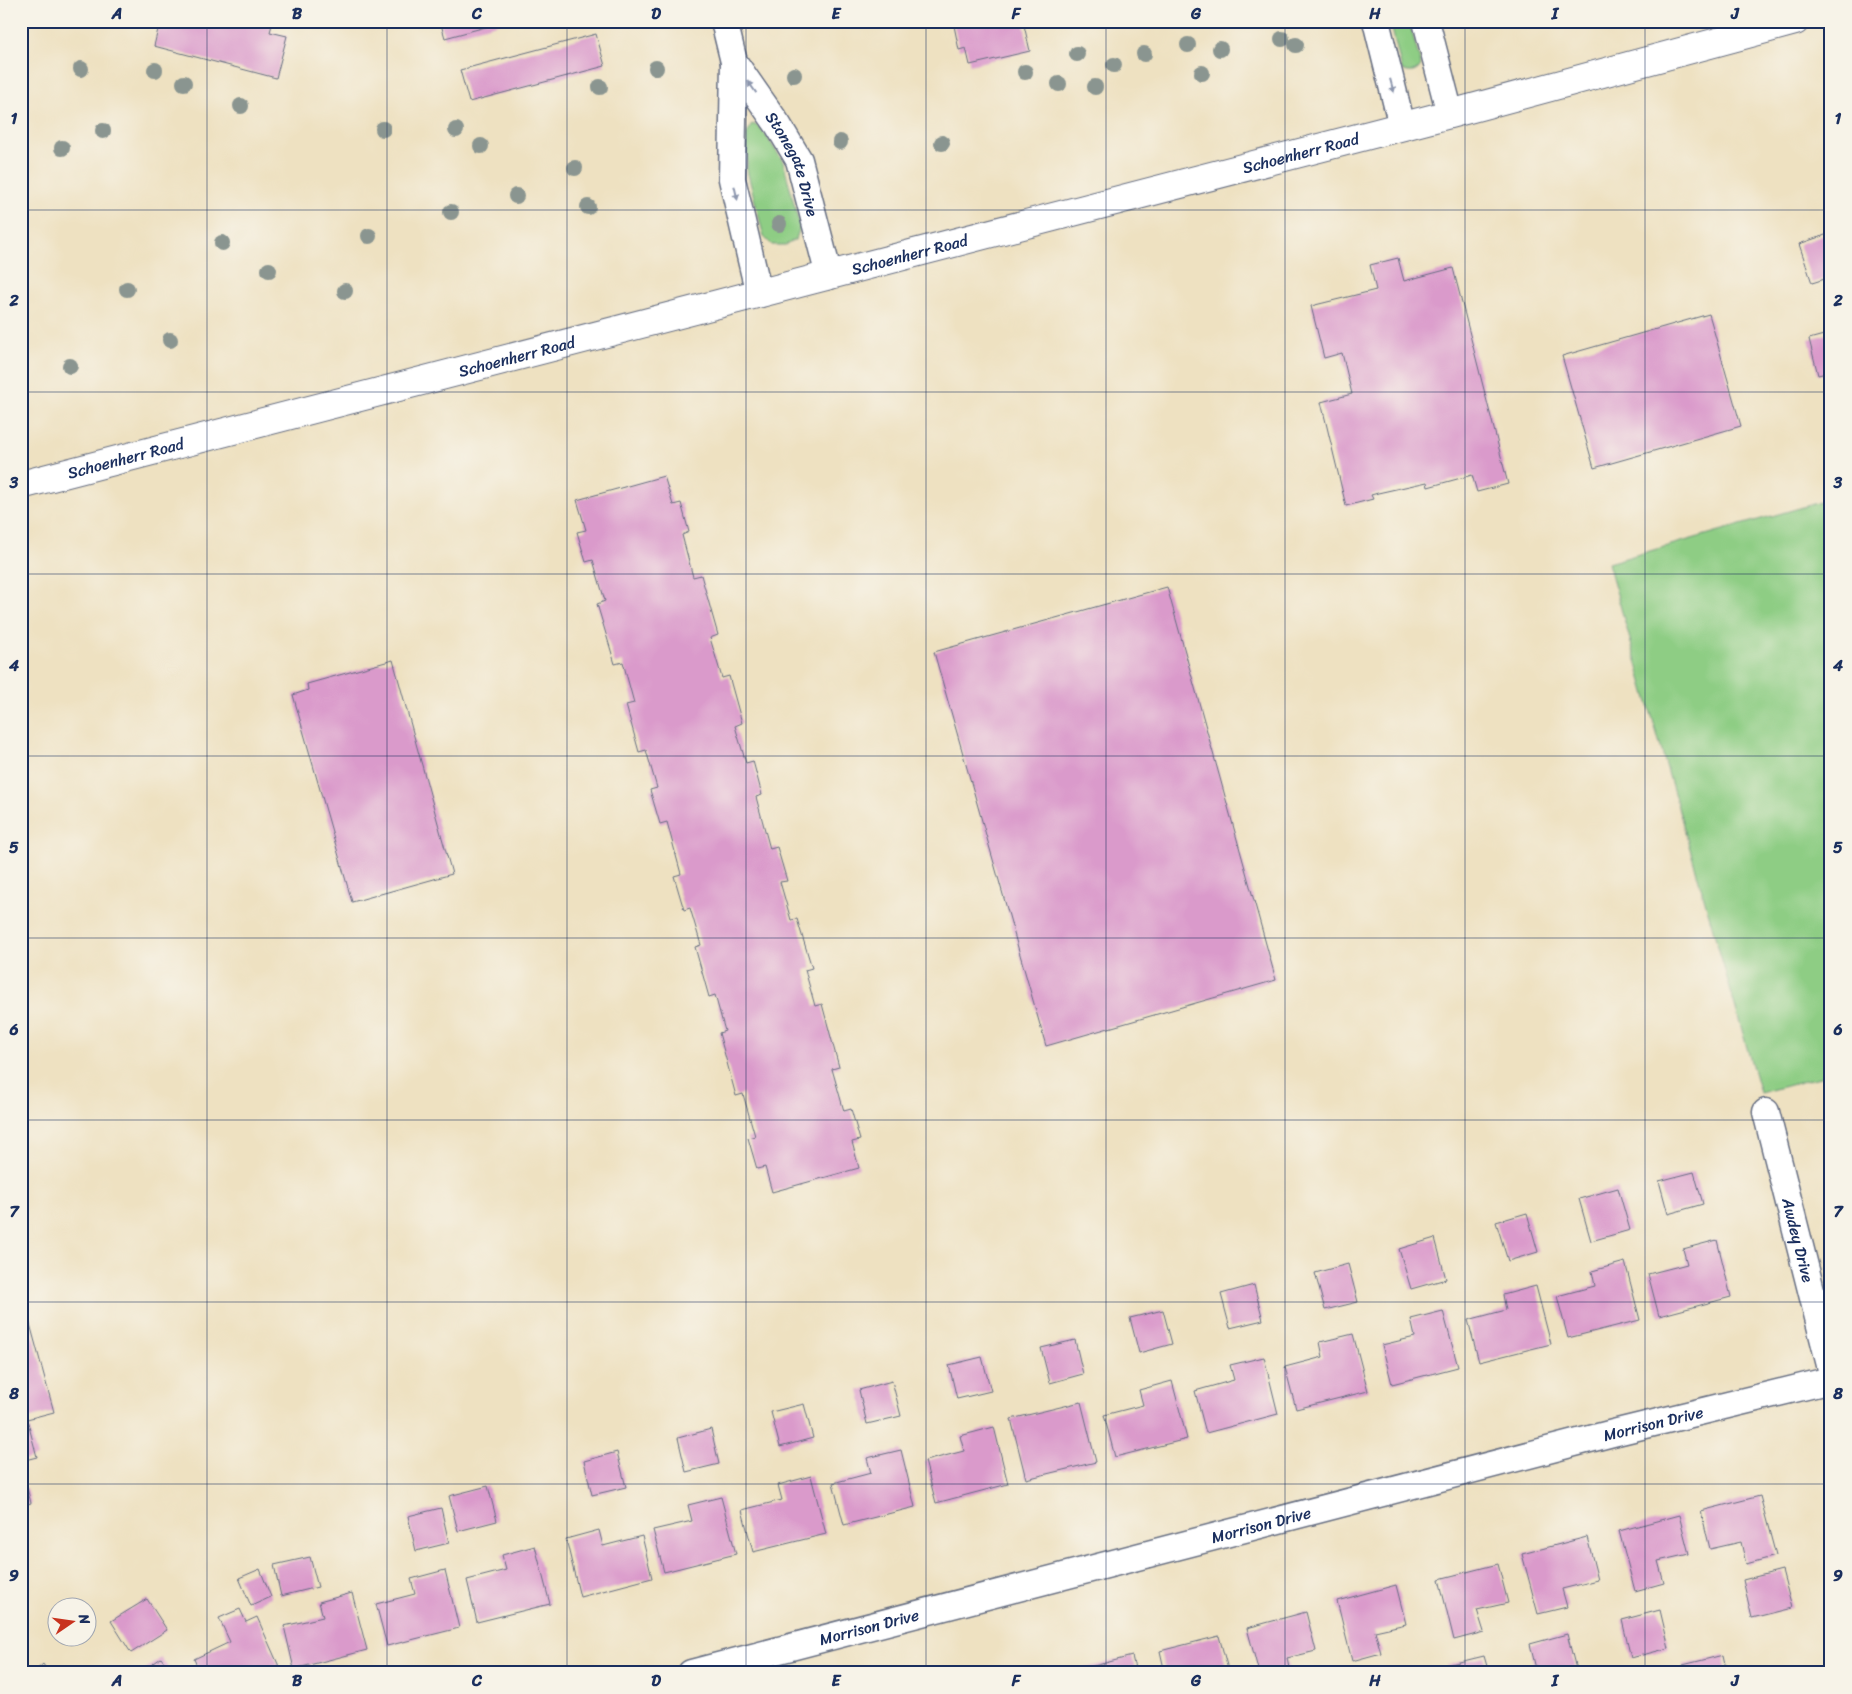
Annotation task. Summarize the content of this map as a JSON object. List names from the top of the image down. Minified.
{"streets":{"main road":["Schoenherr Road"],"street":["Stonegate Drive","Awdey Drive","Morrison Drive"]},"crossings":[["Schoenherr Road","Stonegate Drive"]],"north":"right","grid":{"columns":["A","B","C","D","E","F","G","H","I","J"],"rows":["1","2","3","4","5","6","7","8","9"]}}
